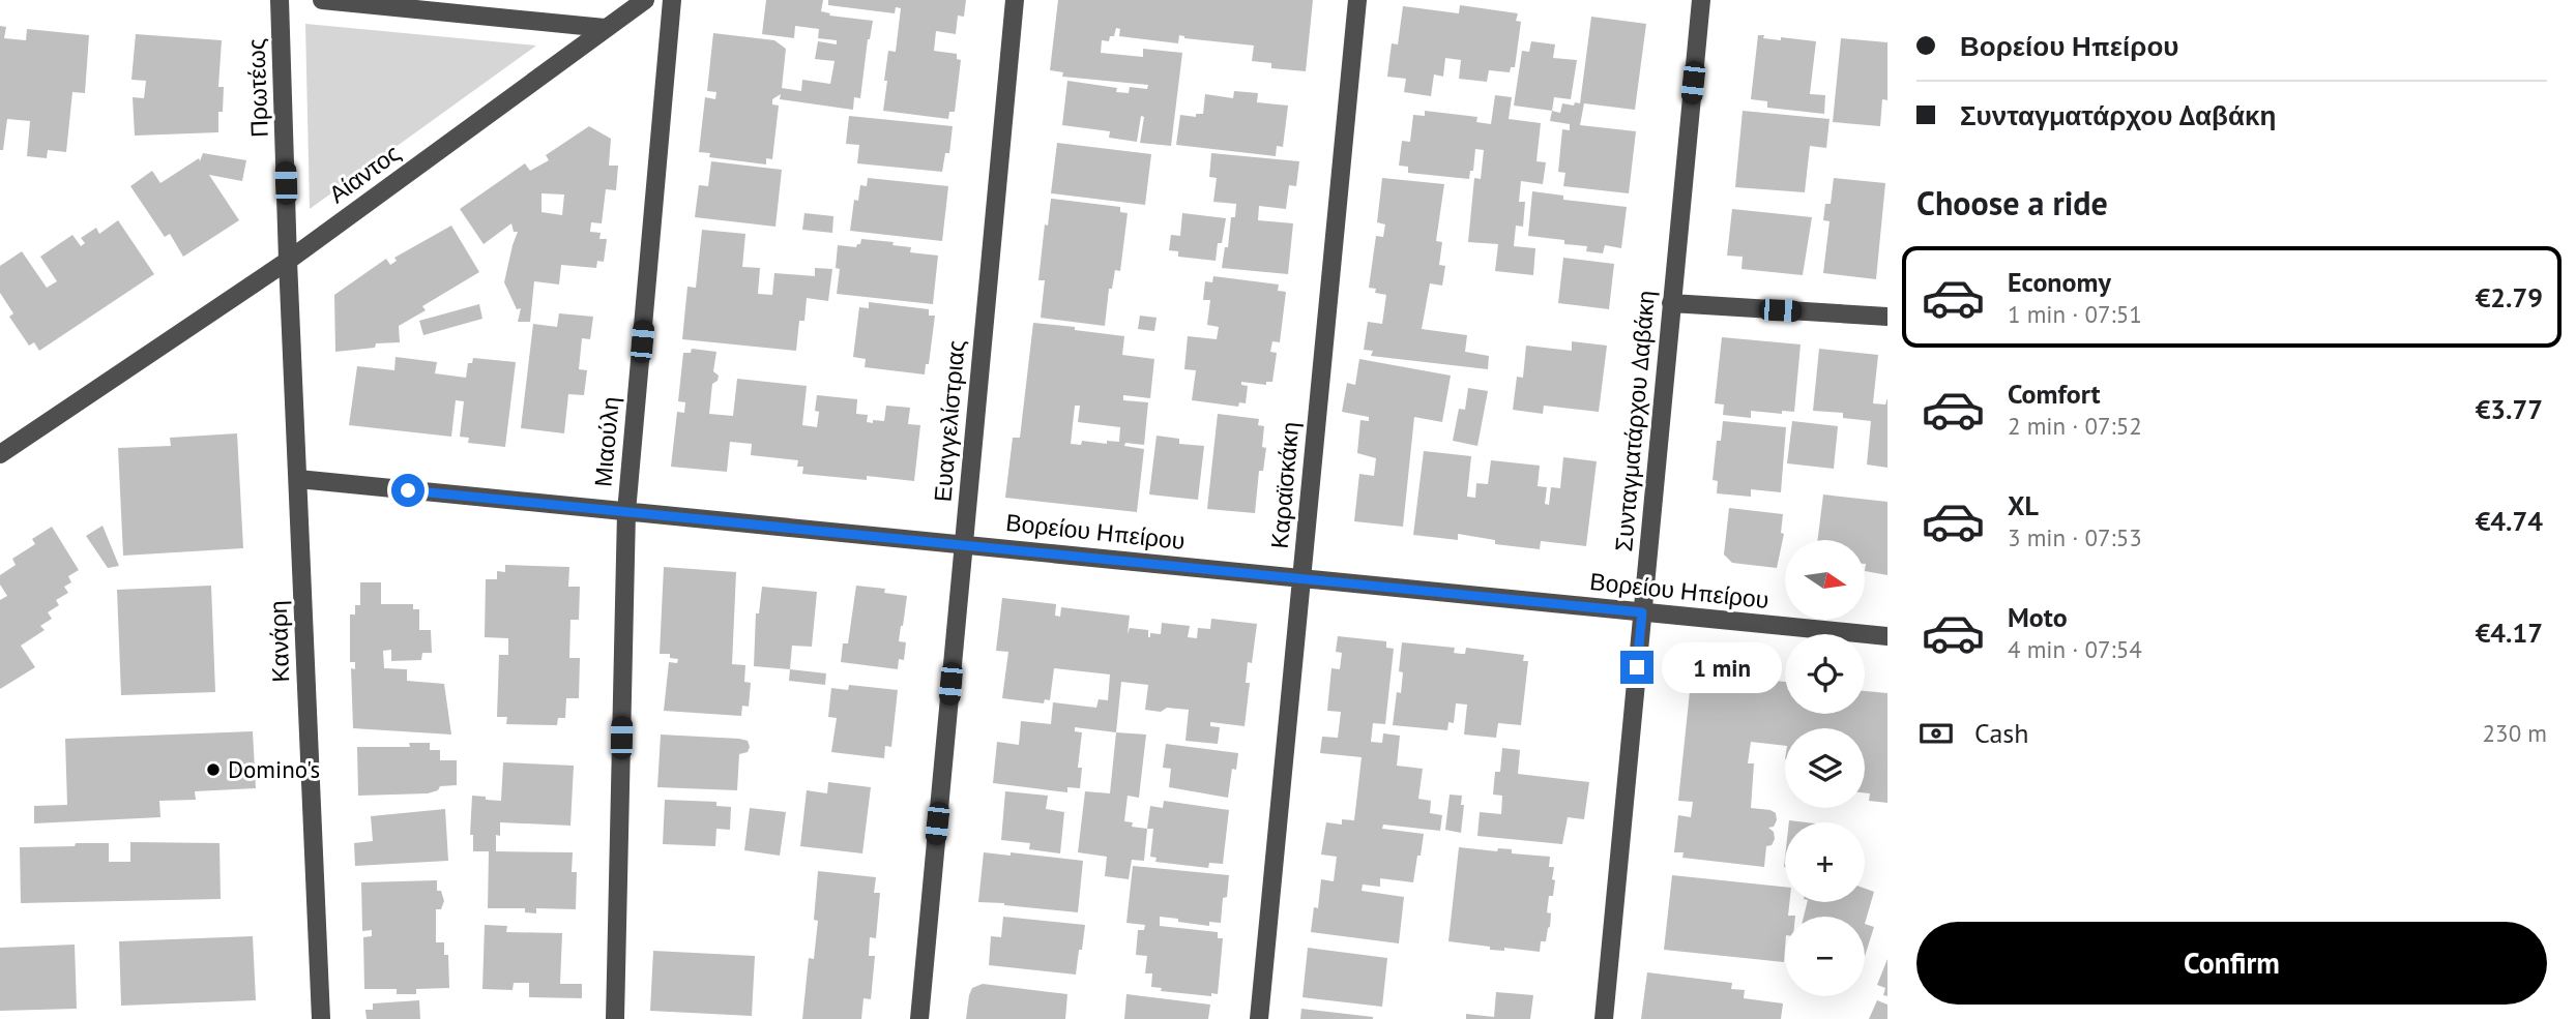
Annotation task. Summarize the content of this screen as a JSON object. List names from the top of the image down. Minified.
{"streets":{"street":["Πρωτέως","Αίαντος","Ευαγγελίστριας","Συνταγματάρχου Δαβάκη","Μιαούλη","Καραϊσκάκη","Βορείου Ηπείρου","Κανάρη"]},"crossings":[["Πρωτέως","Αίαντος"],["Πρωτέως","Κανάρη"],["Αίαντος","Κανάρη"],["Ευαγγελίστριας","Βορείου Ηπείρου"],["Συνταγματάρχου Δαβάκη","Βορείου Ηπείρου"],["Μιαούλη","Βορείου Ηπείρου"],["Καραϊσκάκη","Βορείου Ηπείρου"],["Βορείου Ηπείρου","Κανάρη"]],"places":["Domino's"],"north":"right","page":{"banner":["Βορείου Ηπείρου","Συνταγματάρχου Δαβάκη"],"heading":"Choose a ride","list":[{"name":"Economy","note":"1 min · 07:51","value":"€2.79"},{"name":"Comfort","note":"2 min · 07:52","value":"€3.77"},{"name":"XL","note":"3 min · 07:53","value":"€4.74"},{"name":"Moto","note":"4 min · 07:54","value":"€4.17"}],"map_buttons":["+","−"],"bubble":"1 min","pay":["Cash","230 m"],"buttons":"Confirm"}}
